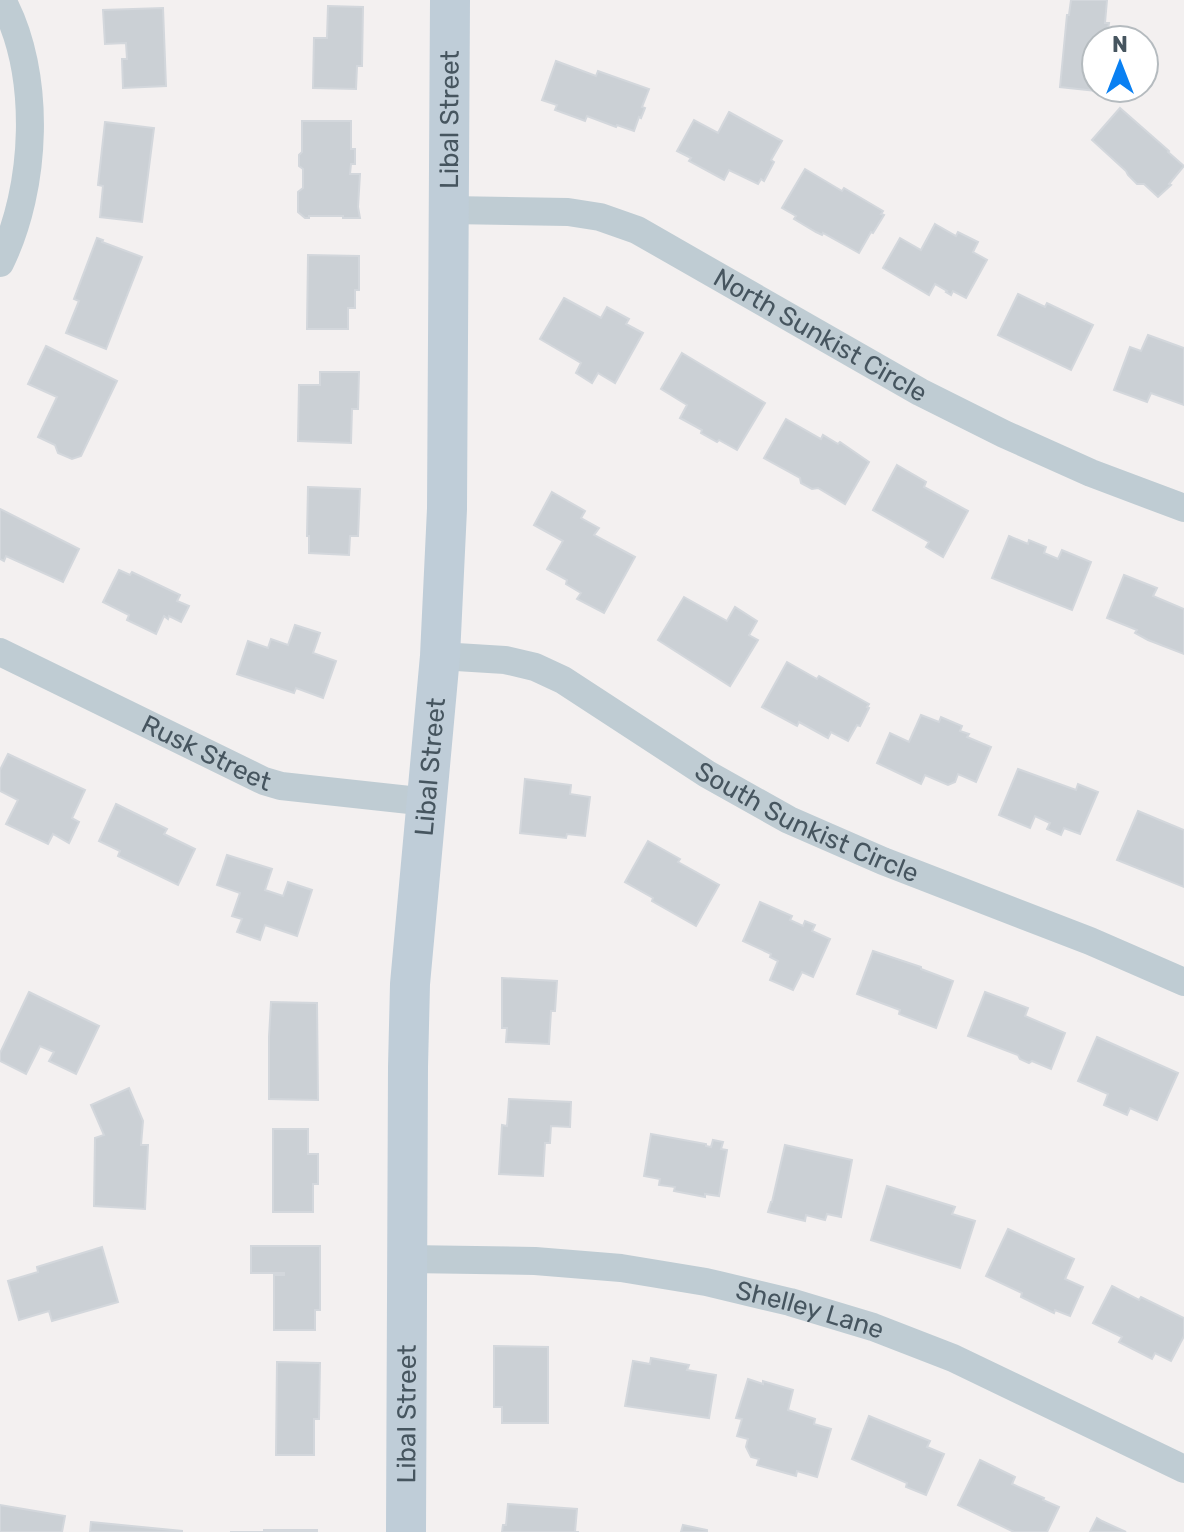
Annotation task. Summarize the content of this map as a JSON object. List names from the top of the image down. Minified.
{"streets":{"street":["Libal Street","North Sunkist Circle","Rusk Street","South Sunkist Circle","Shelley Lane"]},"crossings":[["Libal Street","North Sunkist Circle"],["Libal Street","Rusk Street"],["Libal Street","South Sunkist Circle"],["Libal Street","Shelley Lane"]],"north":"top"}
